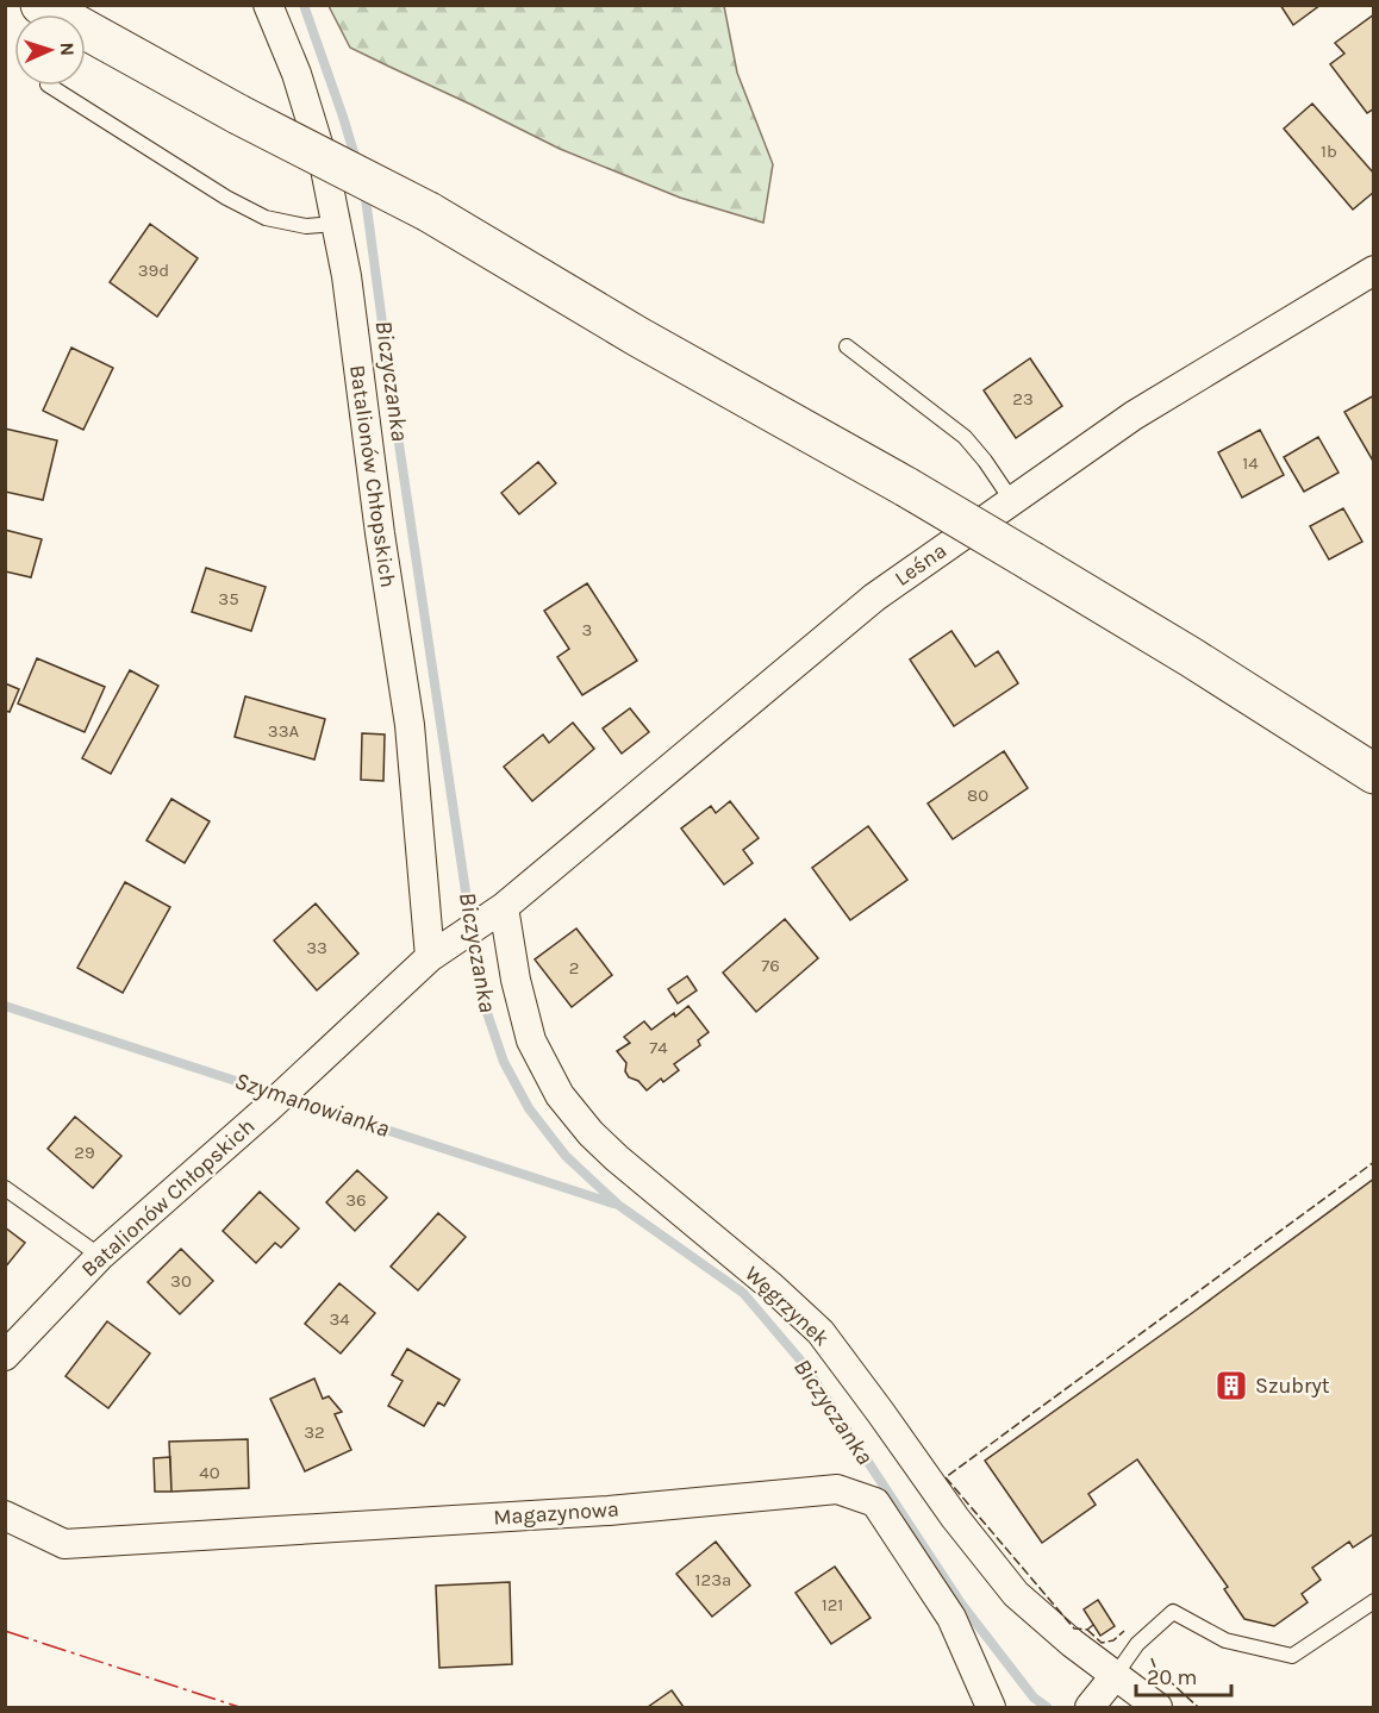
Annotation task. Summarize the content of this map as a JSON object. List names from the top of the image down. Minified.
{"streets":{"street":["Batalionów Chłopskich","Leśna","Węgrzynek","Magazynowa"]},"crossings":[["Batalionów Chłopskich","Leśna"],["Batalionów Chłopskich","Węgrzynek"],["Leśna","Węgrzynek"]],"water":["Biczyczanka","Szymanowianka"],"places":{"building":["Szubryt"]},"house_numbers":["1b","39d","23","14","35","3","33A","80","33","76","2","74","29","36","30","34","32","40","123a","121"],"scale_bar":"20 m","north":"right"}
